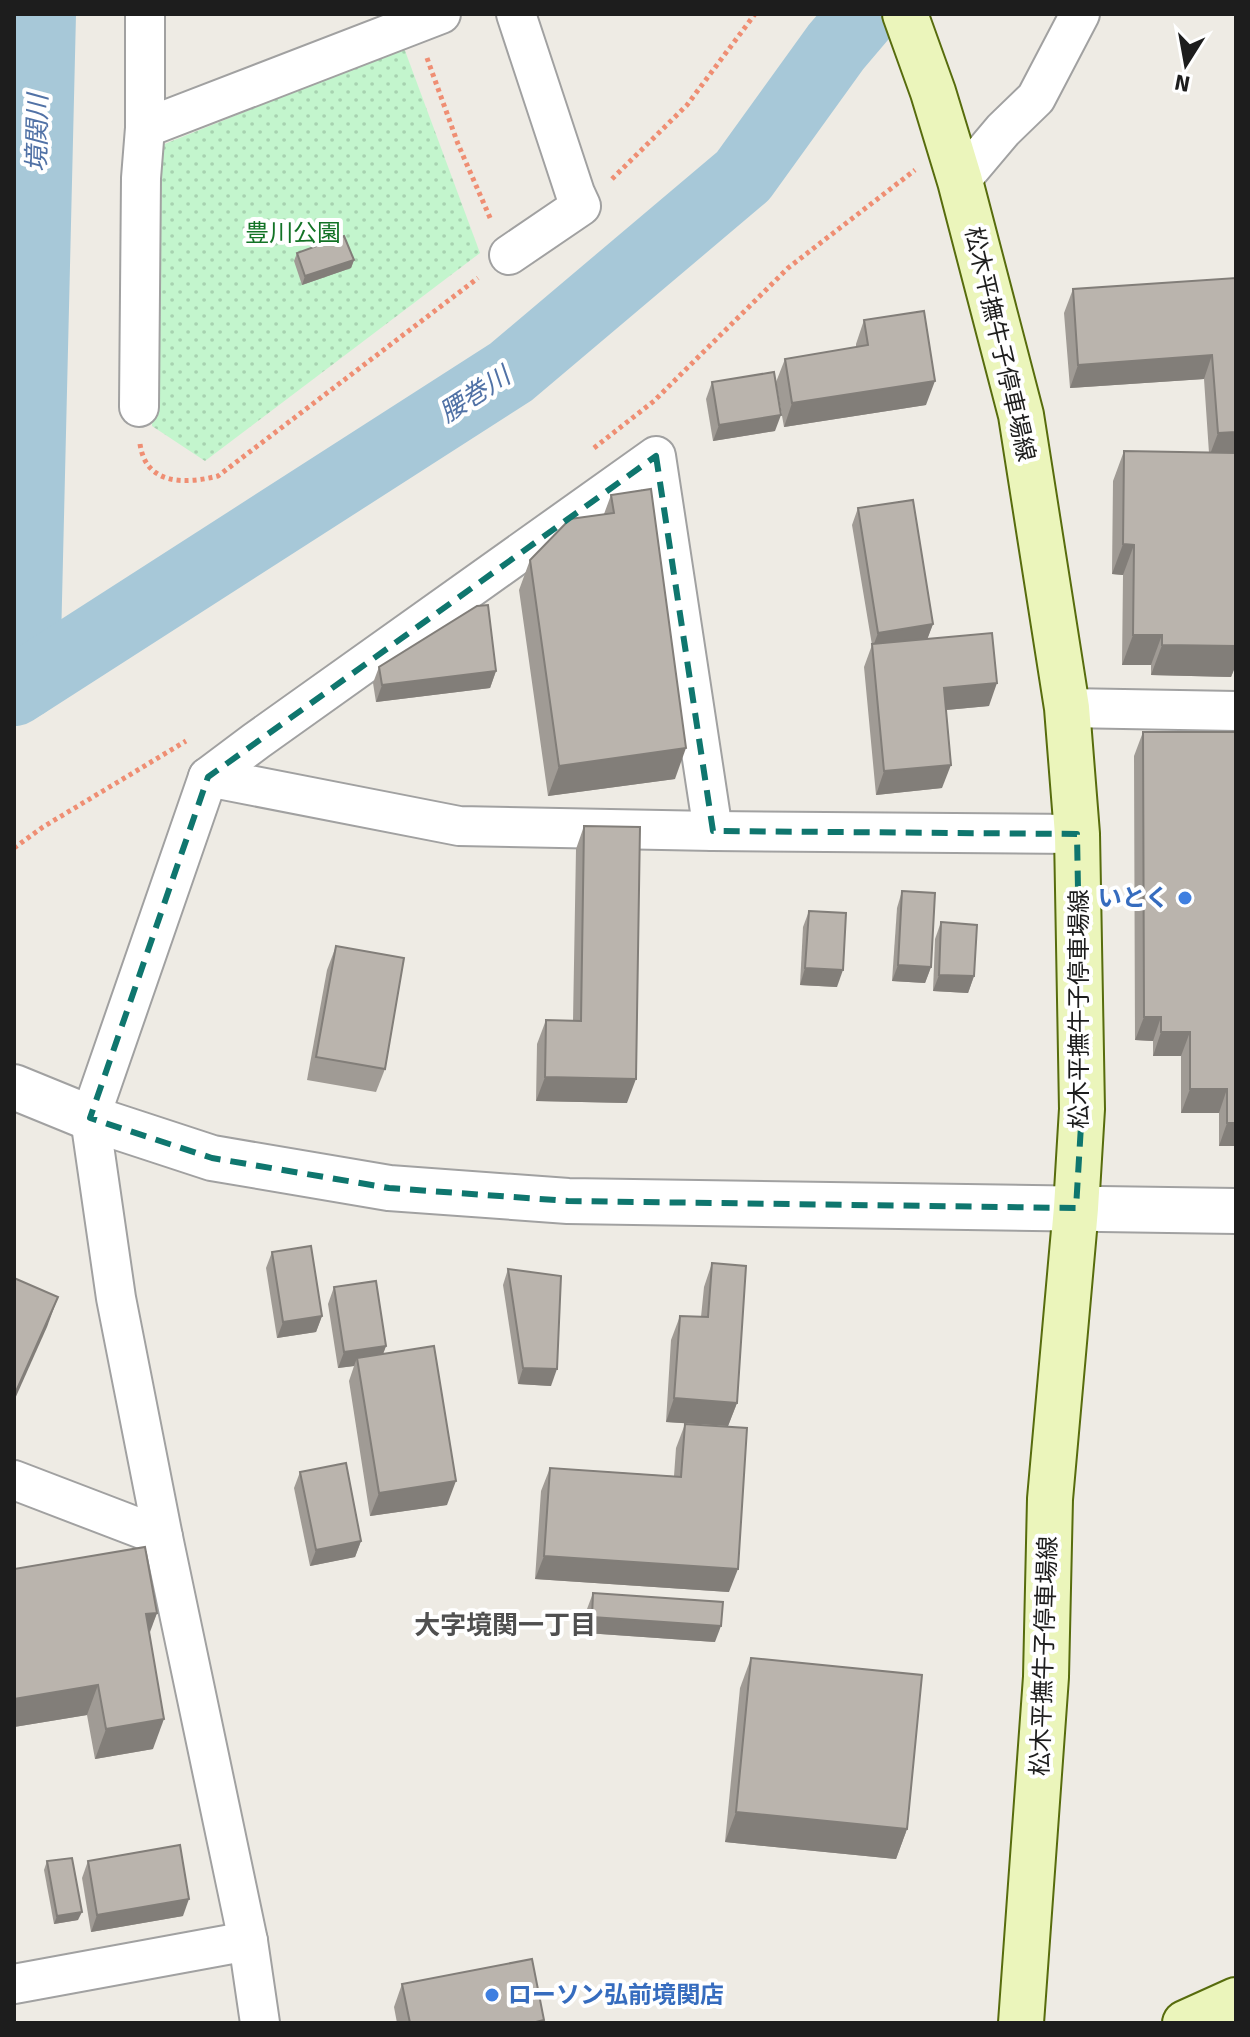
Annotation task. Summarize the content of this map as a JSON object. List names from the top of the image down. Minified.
{"streets":{"main road":["松木平撫牛子停車場線"]},"districts":["大字境関一丁目"],"water":["境関川","腰巻川"],"parks":["豊川公園"],"places":["いとく","ローソン弘前境関店"],"north":"bottom"}
